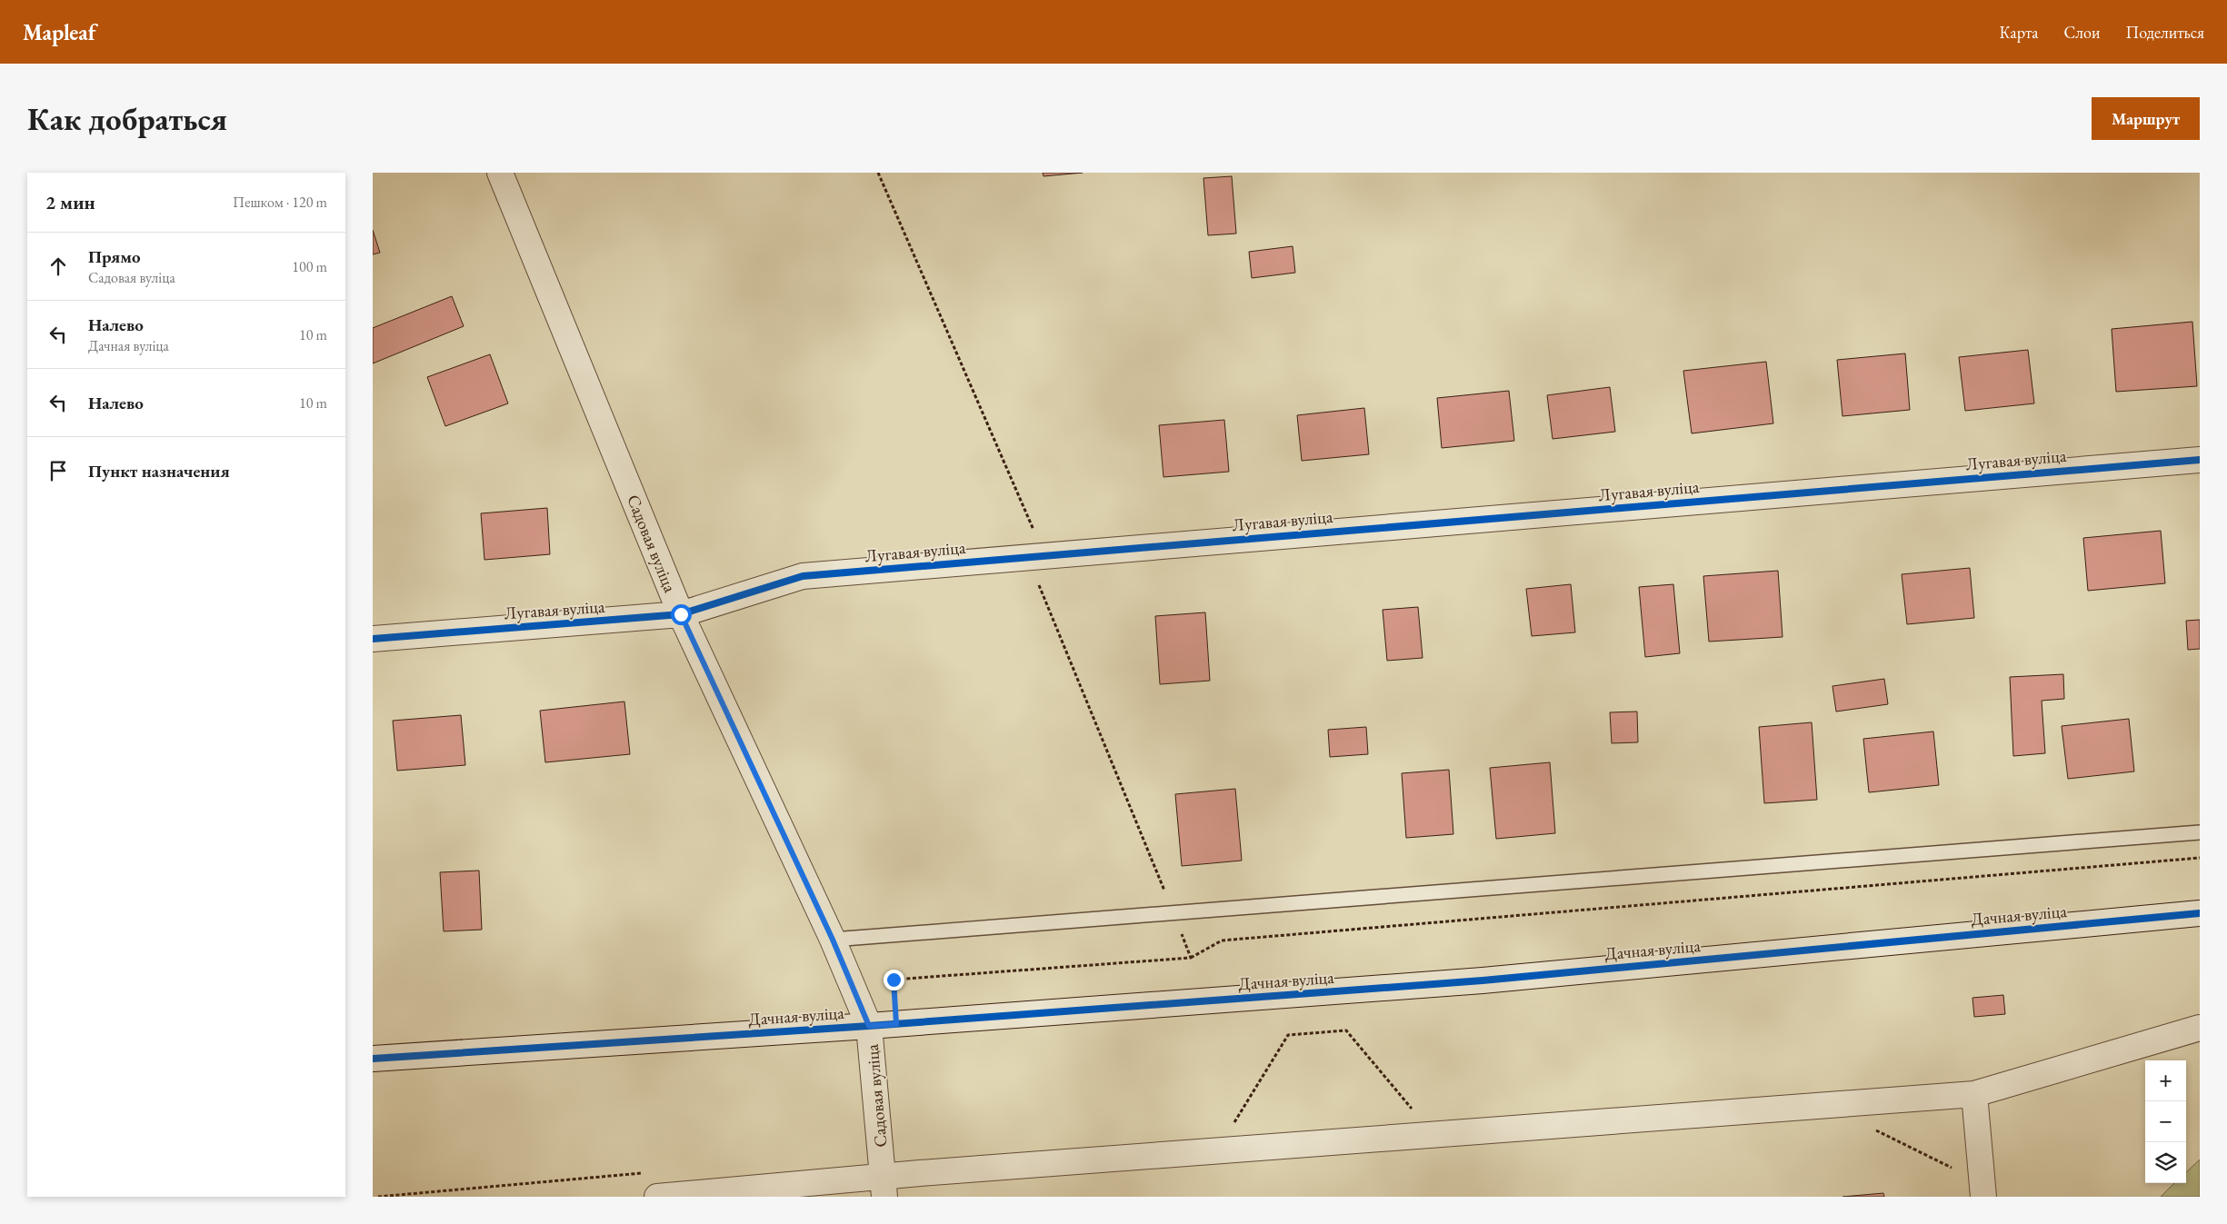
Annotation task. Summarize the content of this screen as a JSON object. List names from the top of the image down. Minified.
{"streets":{"street":["Лугавая вуліца","Садовая вуліца","Дачная вуліца"]},"crossings":[["Лугавая вуліца","Садовая вуліца"],["Садовая вуліца","Дачная вуліца"]],"page":{"header":"Mapleaf","nav":["Карта","Слои","Поделиться"],"buttons":"Маршрут","title":"Как добраться","heading":["2 мин","Пешком · 120 m"],"list":[["Прямо","Садовая вуліца","100 m"],["Налево","Дачная вуліца","10 m"],["Налево","10 m"],"Пункт назначения"],"map_buttons":["+","−"]}}
